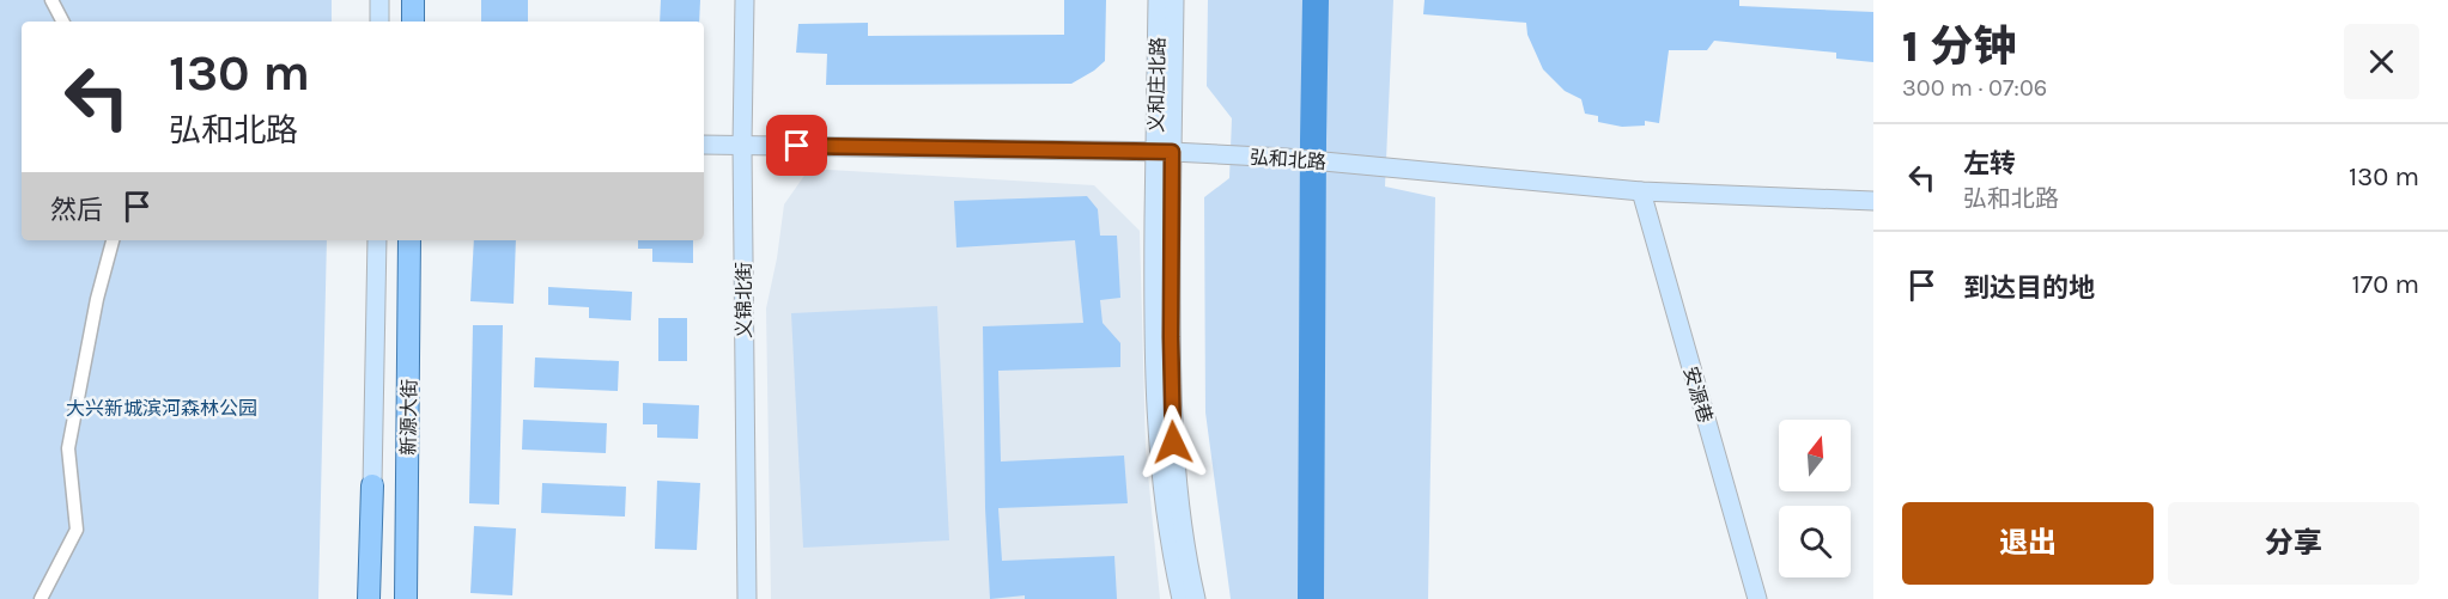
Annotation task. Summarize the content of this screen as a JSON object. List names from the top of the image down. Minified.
{"streets":{"main road":["新源大街"],"street":["义和庄北路","弘和北路","义锦北街","安源巷"]},"crossings":[["义和庄北路","弘和北路"],["弘和北路","义锦北街"],["弘和北路","安源巷"]],"parks":["大兴新城滨河森林公园"],"north":"top","page":{"heading":["1 分钟","300 m · 07:06"],"turn":["130 m","弘和北路"],"list":[{"name":"左转","note":"弘和北路","value":"130 m"},{"name":"到达目的地","value":"170 m"}],"then":"然后","buttons":["退出","分享"]}}
